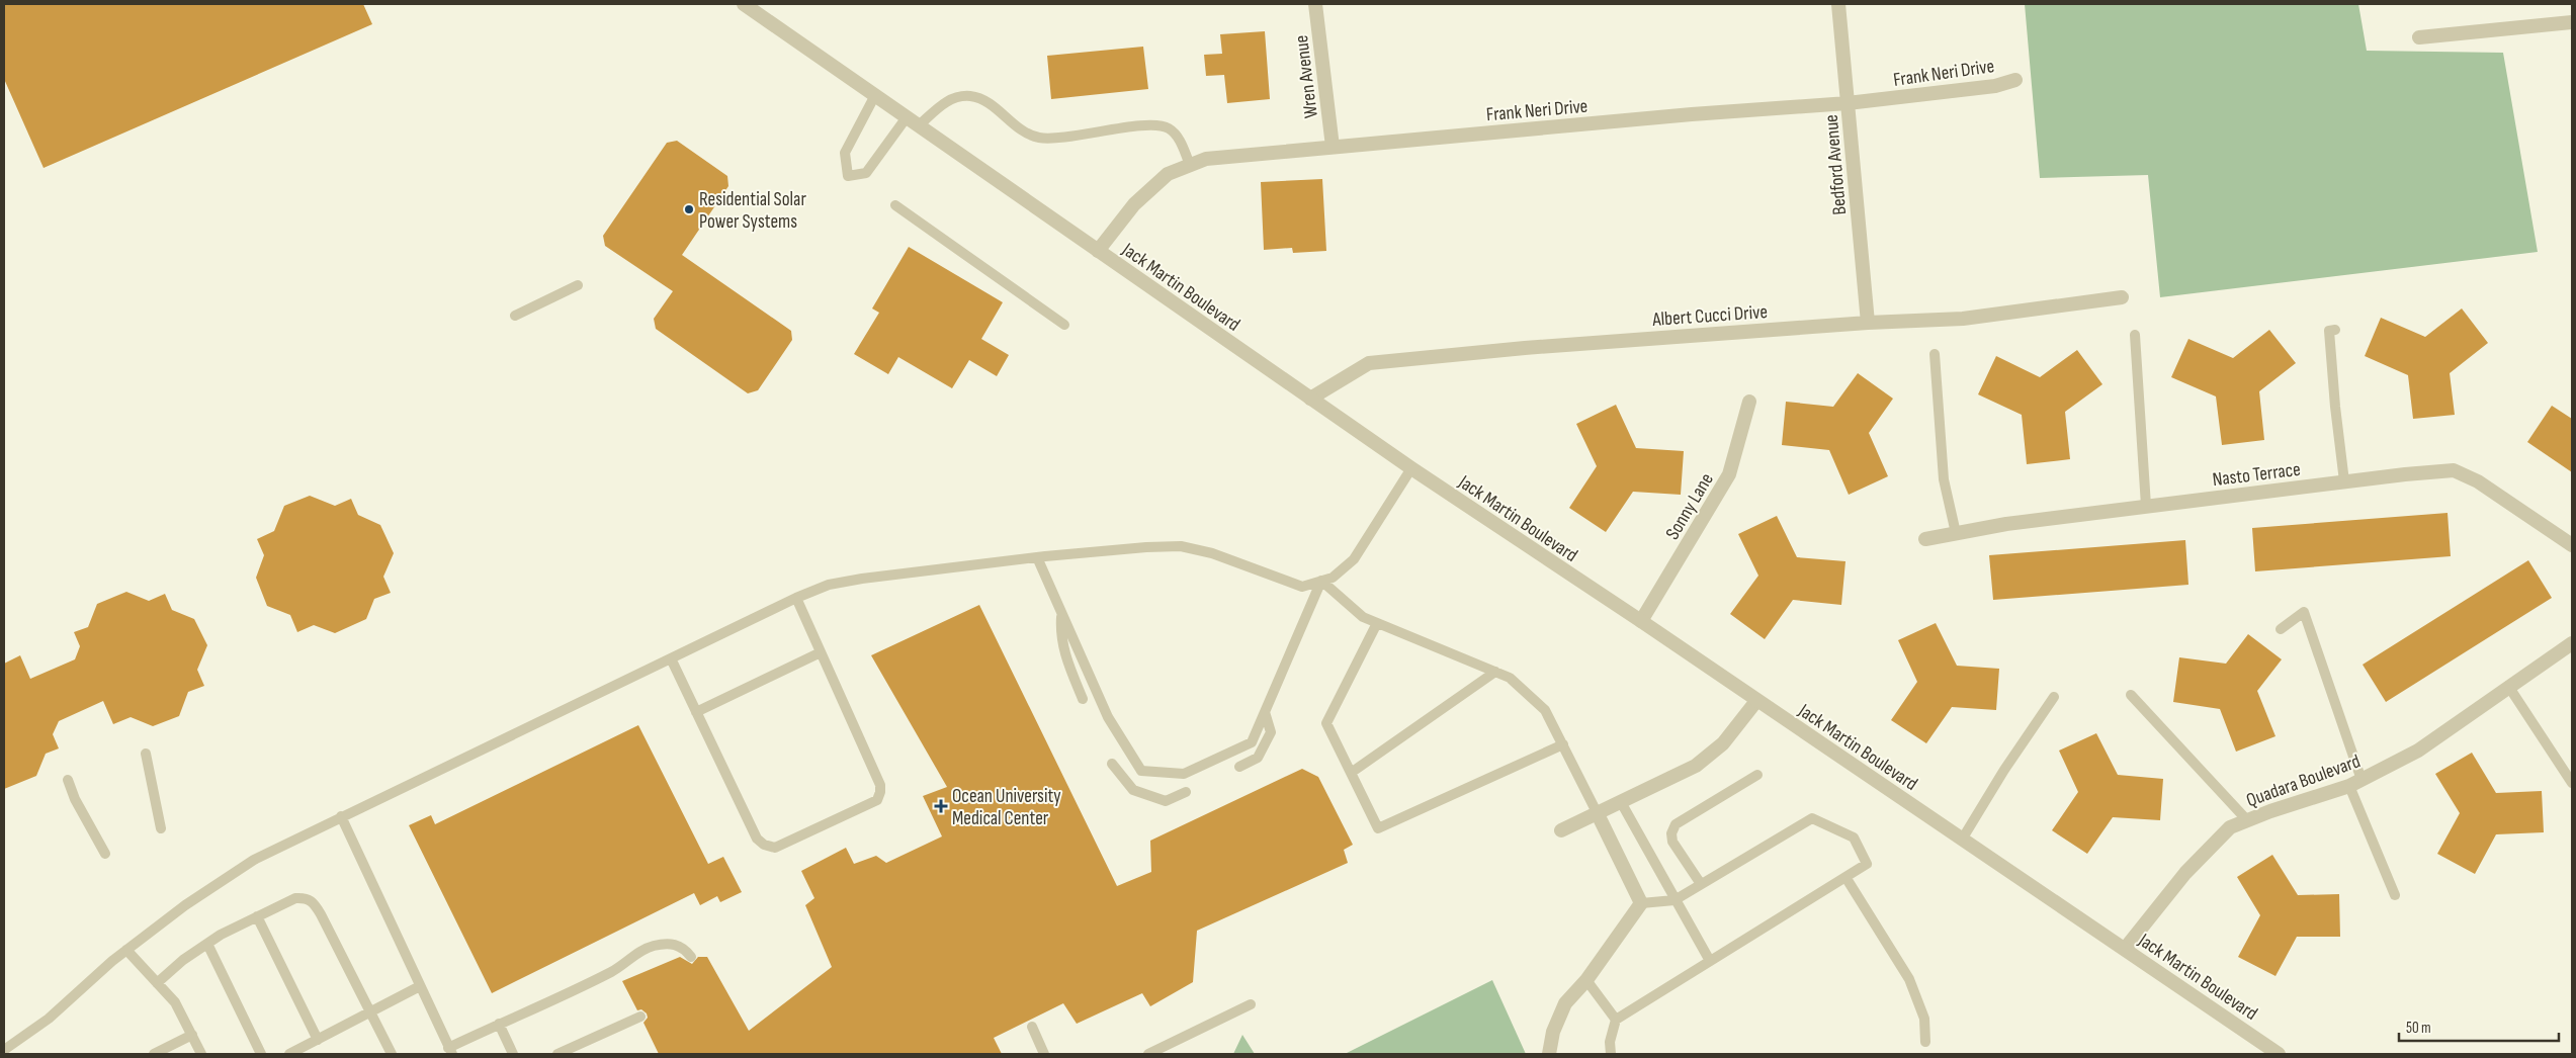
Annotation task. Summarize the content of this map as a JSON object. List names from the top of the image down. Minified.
{"streets":{"street":["Frank Neri Drive","Wren Avenue","Bedford Avenue","Jack Martin Boulevard","Albert Cucci Drive","Nasto Terrace","Sonny Lane","Quadara Boulevard"]},"crossings":[["Frank Neri Drive","Wren Avenue"],["Frank Neri Drive","Bedford Avenue"],["Frank Neri Drive","Jack Martin Boulevard"],["Bedford Avenue","Albert Cucci Drive"],["Jack Martin Boulevard","Albert Cucci Drive"],["Jack Martin Boulevard","Sonny Lane"],["Jack Martin Boulevard","Quadara Boulevard"]],"places":{"other":["Residential Solar Power Systems"],"health":["Ocean University Medical Center"]},"scale_bar":"50 m"}
